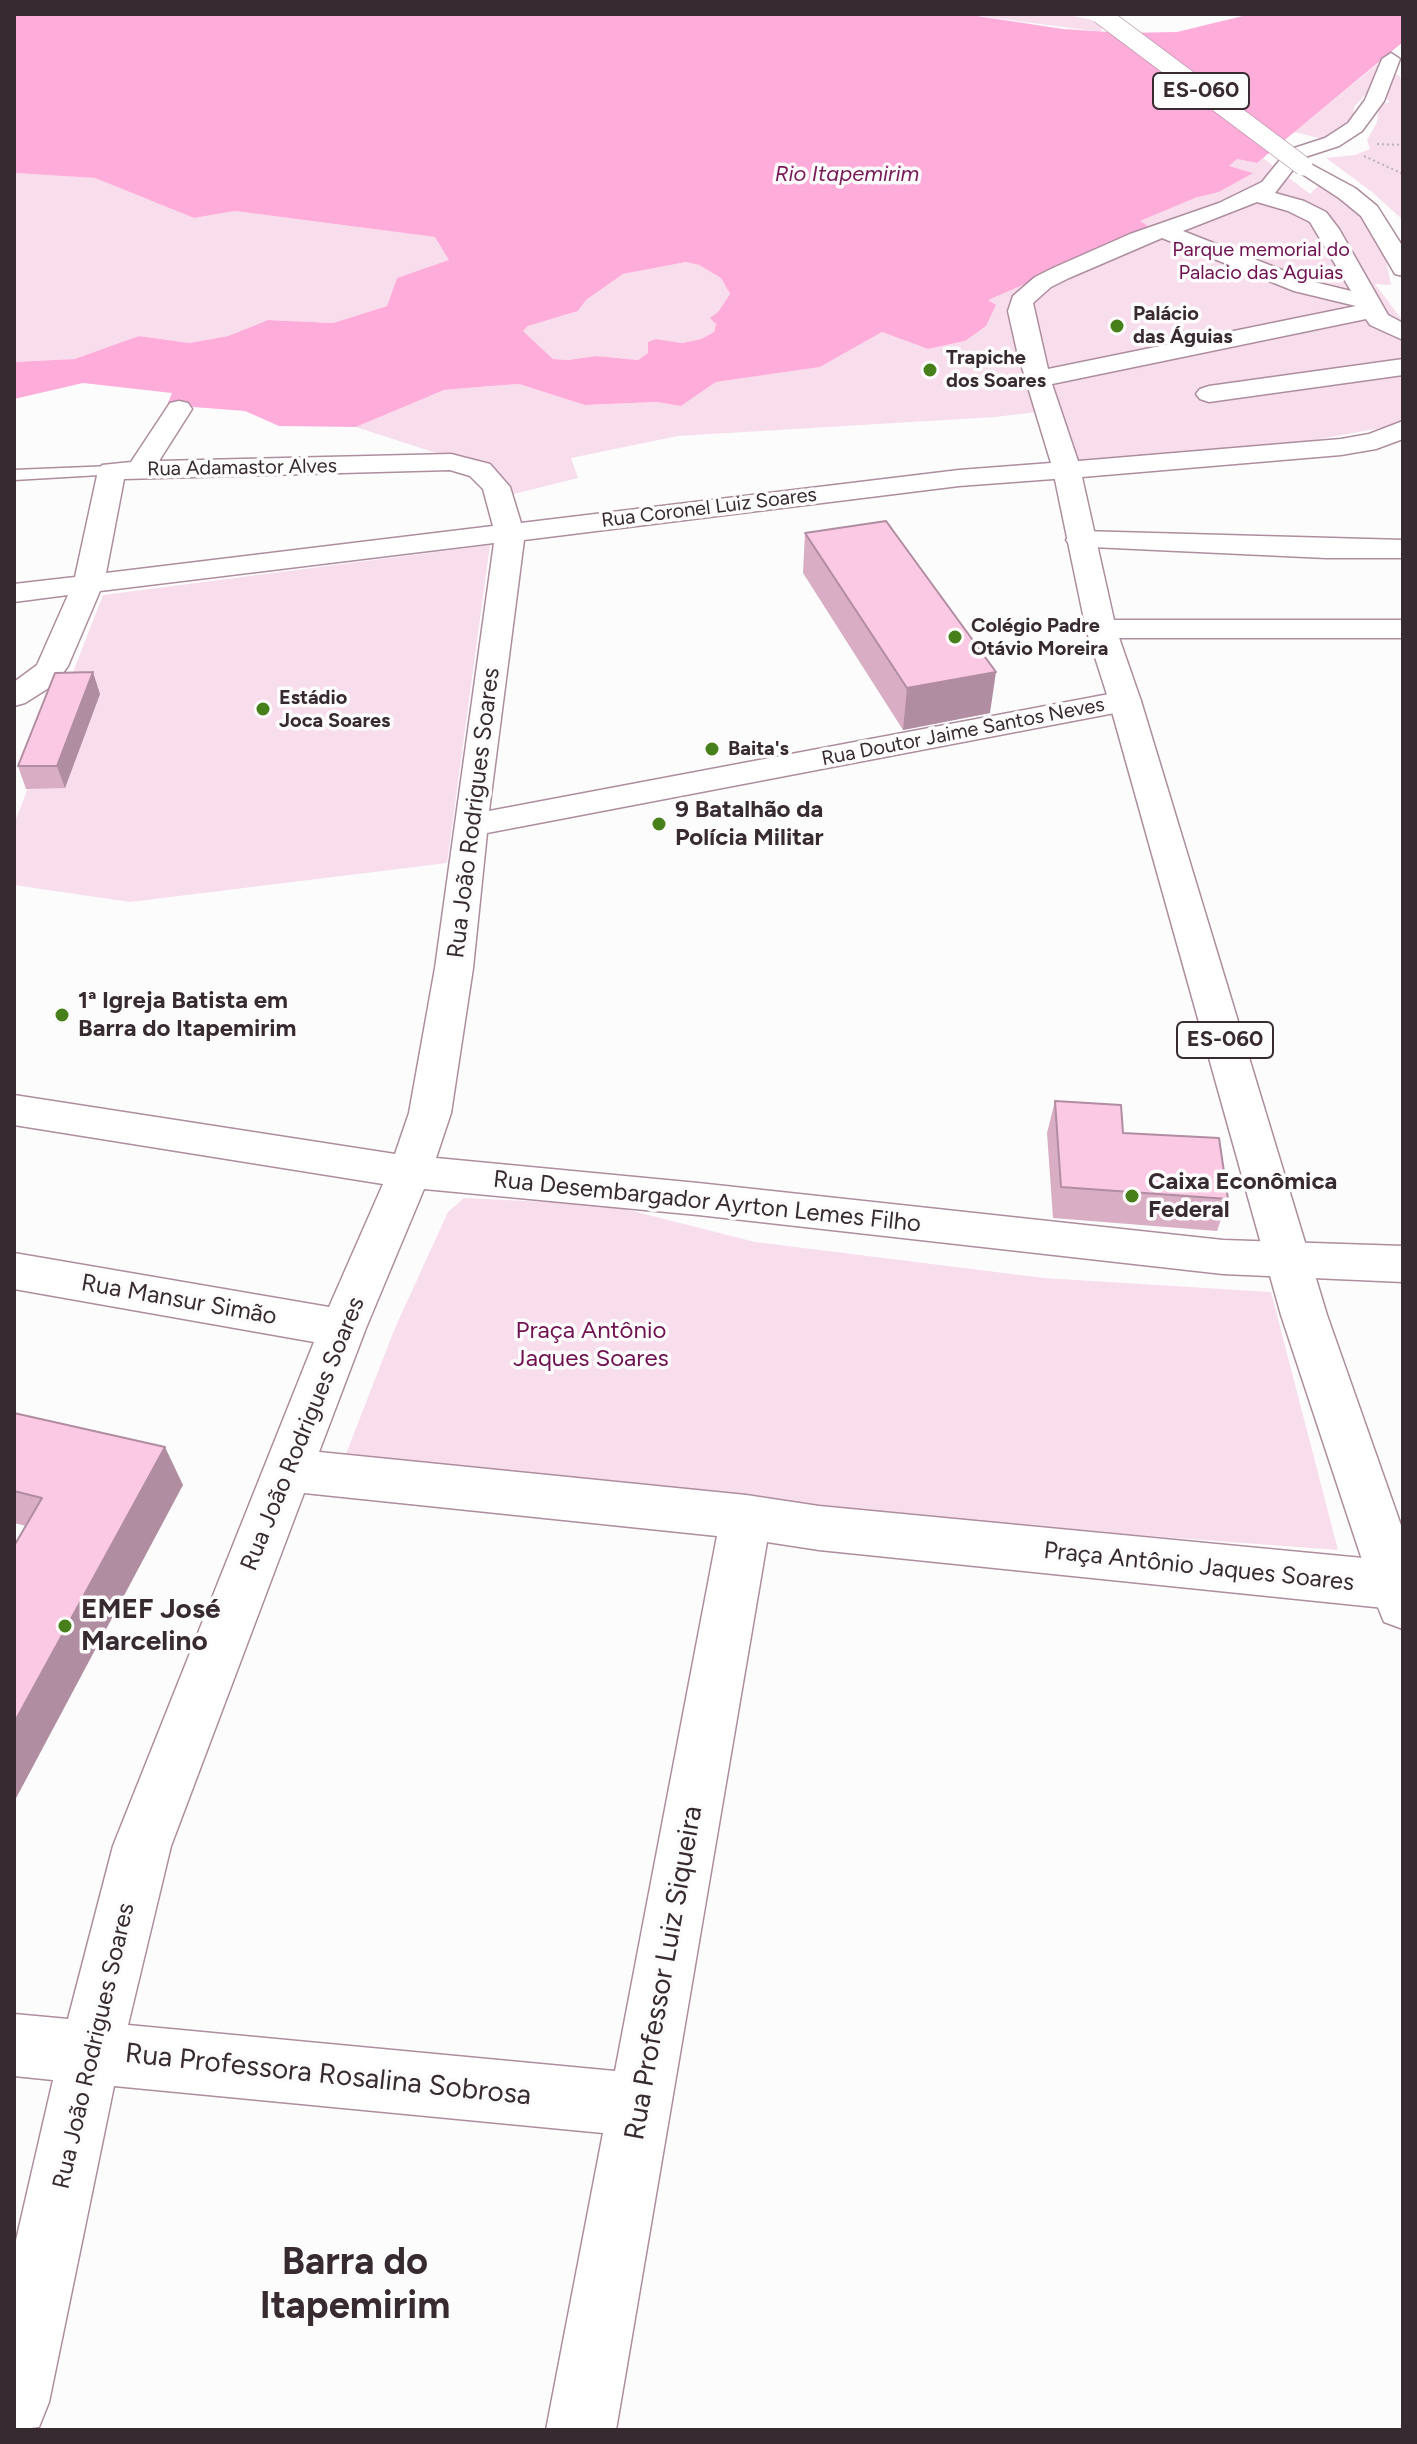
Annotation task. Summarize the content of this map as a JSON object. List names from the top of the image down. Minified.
{"streets":{"street":["ES-060","Rua Adamastor Alves","Rua Coronel Luiz Soares","Rua Doutor Jaime Santos Neves","Rua João Rodrigues Soares","Rua Desembargador Ayrton Lemes Filho","Rua Mansur Simão","Praça Antônio Jaques Soares","Rua Professor Luiz Siqueira","Rua Professora Rosalina Sobrosa"]},"crossings":[["ES-060","Rua Coronel Luiz Soares"],["ES-060","Rua Doutor Jaime Santos Neves"],["ES-060","Rua Desembargador Ayrton Lemes Filho"],["ES-060","Praça Antônio Jaques Soares"],["Rua Adamastor Alves","Rua João Rodrigues Soares"],["Rua Coronel Luiz Soares","Rua João Rodrigues Soares"],["Rua Doutor Jaime Santos Neves","Rua João Rodrigues Soares"],["Rua João Rodrigues Soares","Rua Desembargador Ayrton Lemes Filho"],["Rua João Rodrigues Soares","Rua Mansur Simão"],["Rua João Rodrigues Soares","Praça Antônio Jaques Soares"],["Rua João Rodrigues Soares","Rua Professora Rosalina Sobrosa"],["Praça Antônio Jaques Soares","Rua Professor Luiz Siqueira"],["Rua Professor Luiz Siqueira","Rua Professora Rosalina Sobrosa"]],"districts":["Barra do Itapemirim"],"water":["Rio Itapemirim"],"parks":["Parque memorial do Palacio das Aguias","Praça Antônio Jaques Soares"],"places":["Palácio das Águias","Trapiche dos Soares","Colégio Padre Otávio Moreira","Estádio Joca Soares","Baita's","9 Batalhão da Polícia Militar","1ª Igreja Batista em Barra do Itapemirim","Caixa Econômica Federal","EMEF José Marcelino"]}
